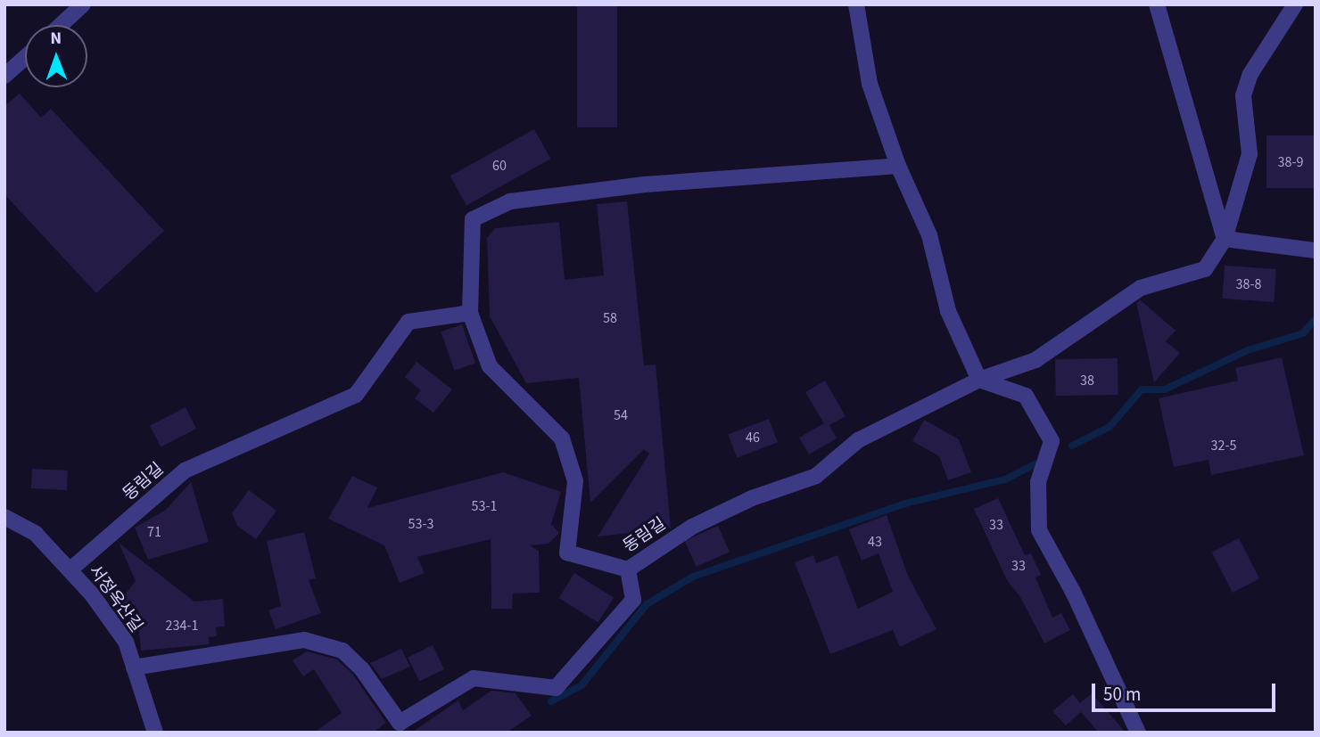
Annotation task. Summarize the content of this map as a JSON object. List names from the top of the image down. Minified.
{"streets":{"lane":["동림길","서정옥산길"]},"crossings":[["동림길","서정옥산길"]],"house_numbers":["38-9","60","38-8","58","38","54","46","32-5","53-1","53-3","33","71","43","33","234-1"],"scale_bar":"50 m","north":"top"}
